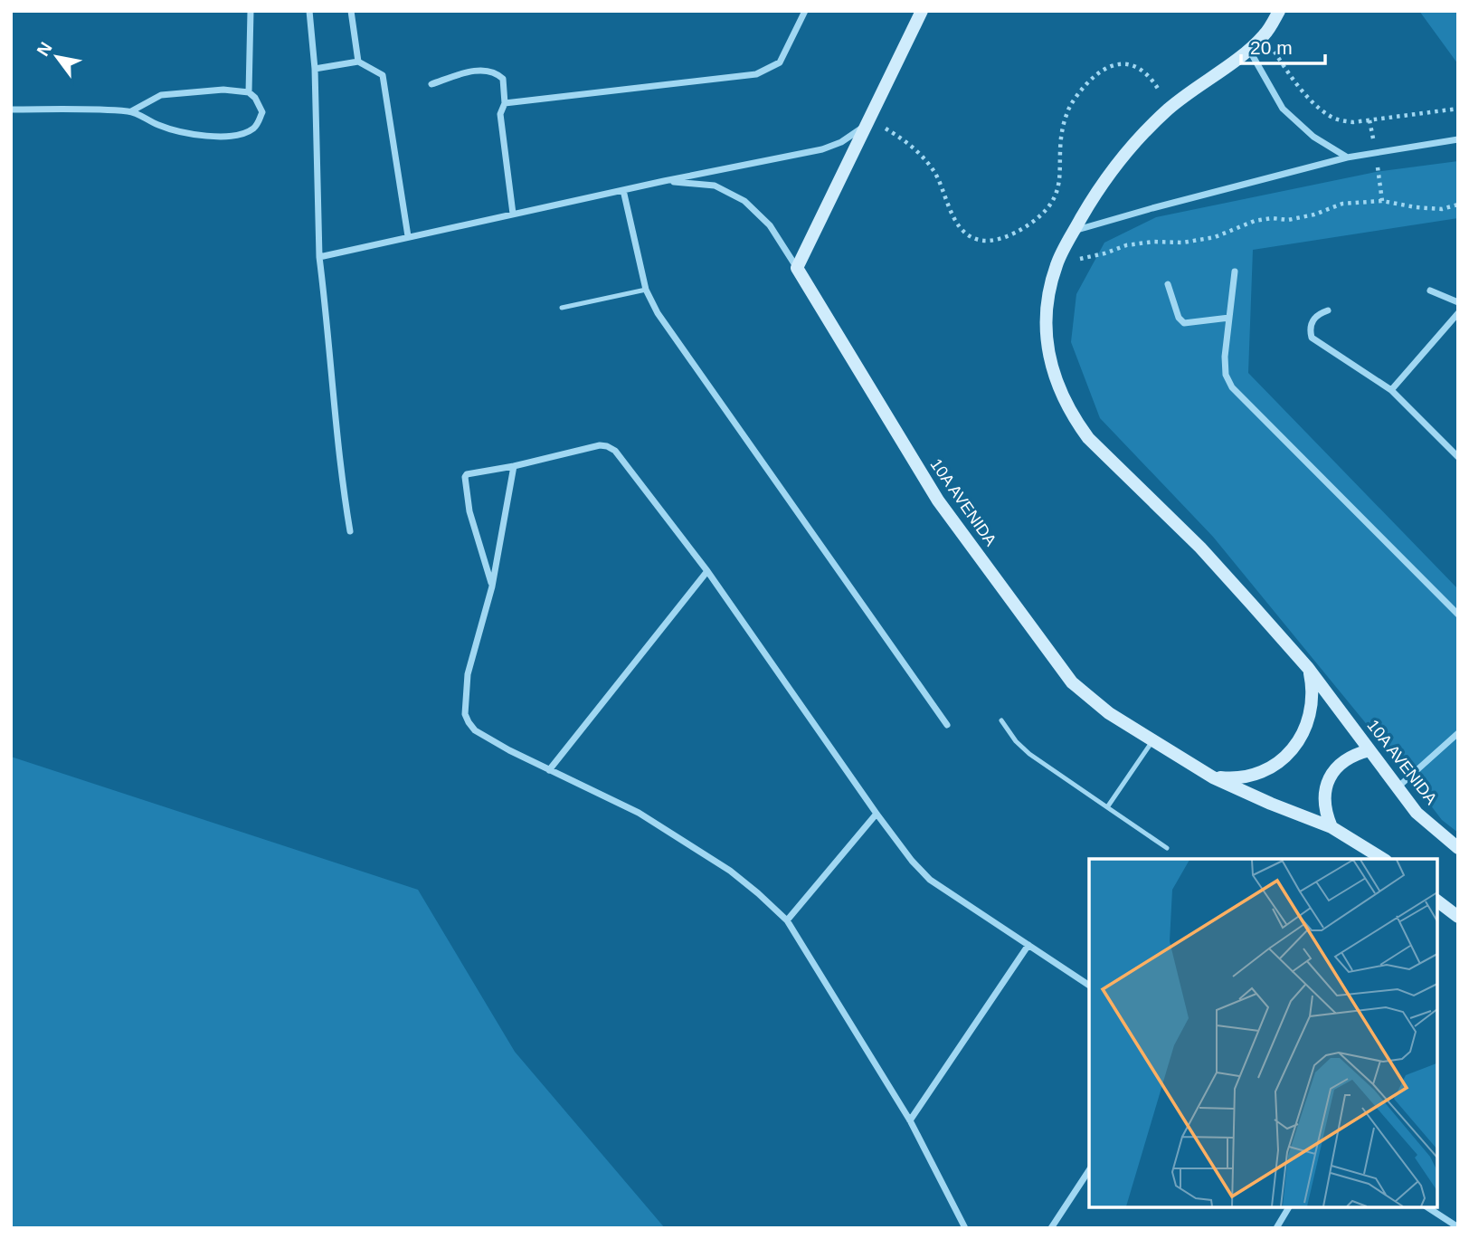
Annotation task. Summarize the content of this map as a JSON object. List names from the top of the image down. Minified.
{"streets":{"street":["10A AVENIDA"]},"scale_bar":"20 m","north":"top left"}
